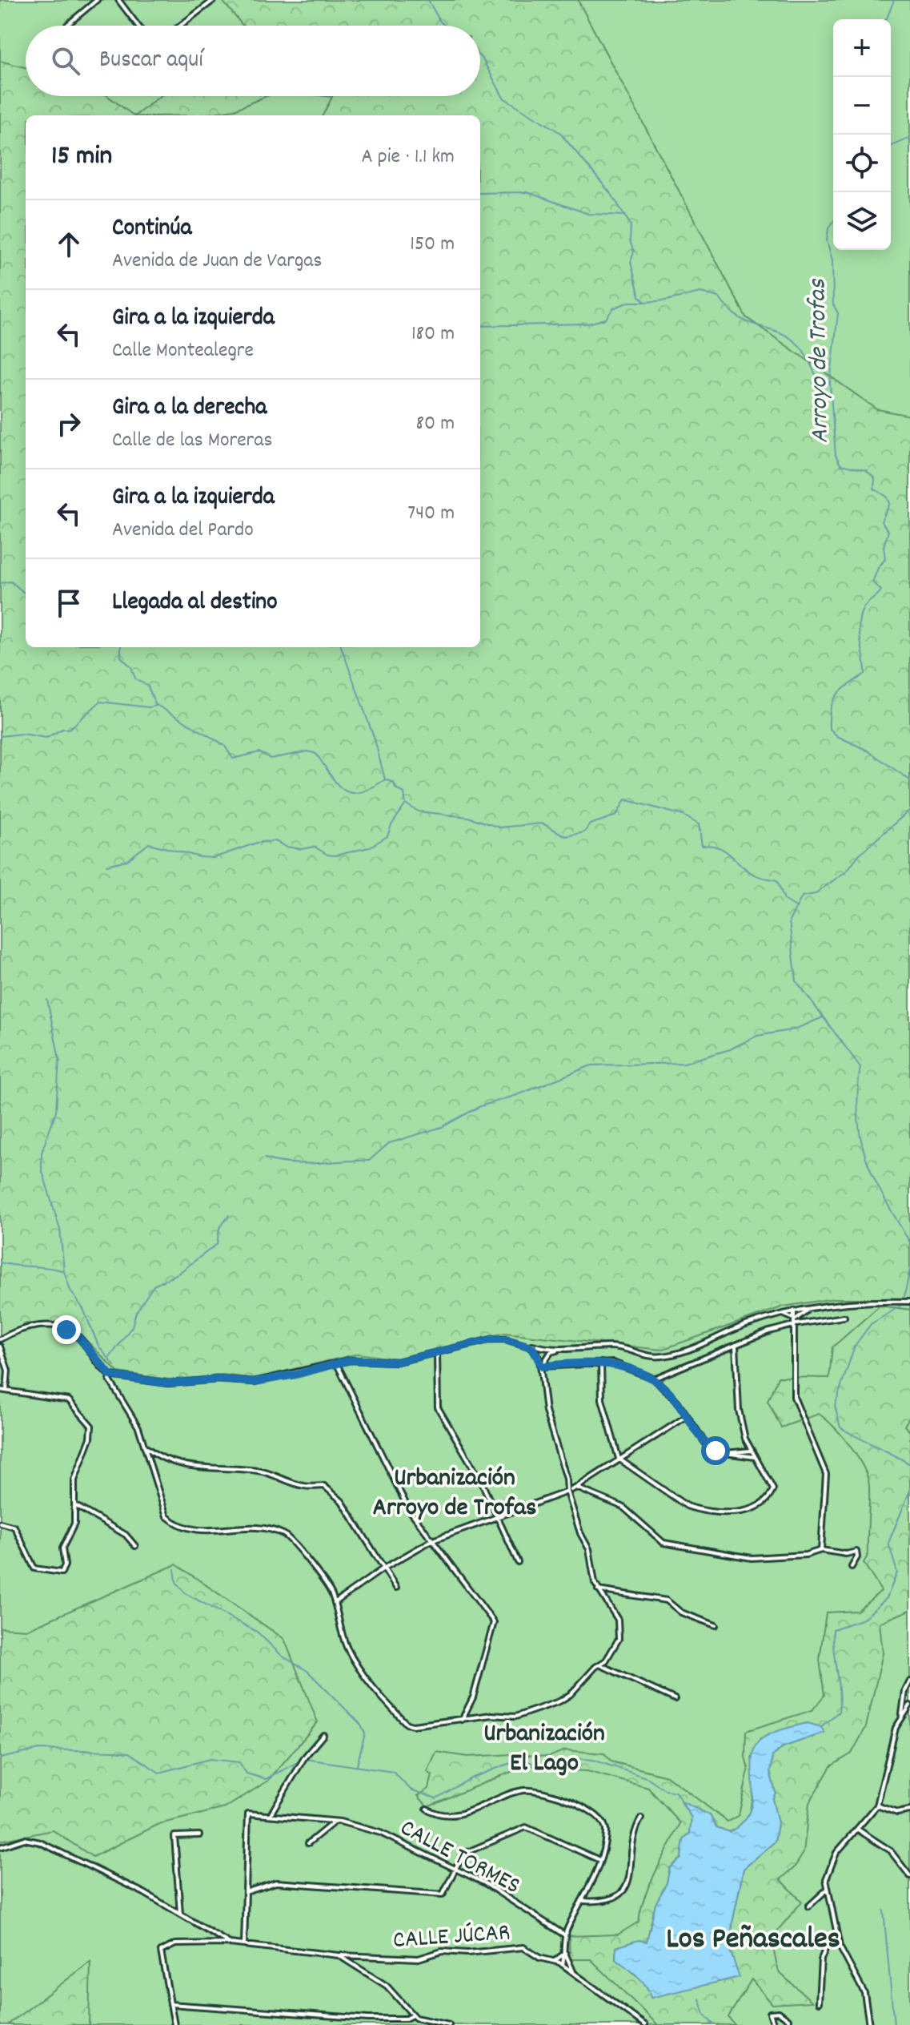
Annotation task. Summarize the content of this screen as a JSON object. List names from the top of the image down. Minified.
{"streets":{"street":["CALLE TORMES","CALLE JÚCAR"]},"districts":["Urbanización Arroyo de Trofas","Urbanización El Lago","Los Peñascales"],"water":["Arroyo de Trofas"],"page":{"map_buttons":["+","−"],"search":"Buscar aquí","heading":["15 min","A pie · 1.1 km"],"list":[["Continúa","Avenida de Juan de Vargas","150 m"],["Gira a la izquierda","Calle Montealegre","180 m"],["Gira a la derecha","Calle de las Moreras","80 m"],["Gira a la izquierda","Avenida del Pardo","740 m"],"Llegada al destino"]}}
